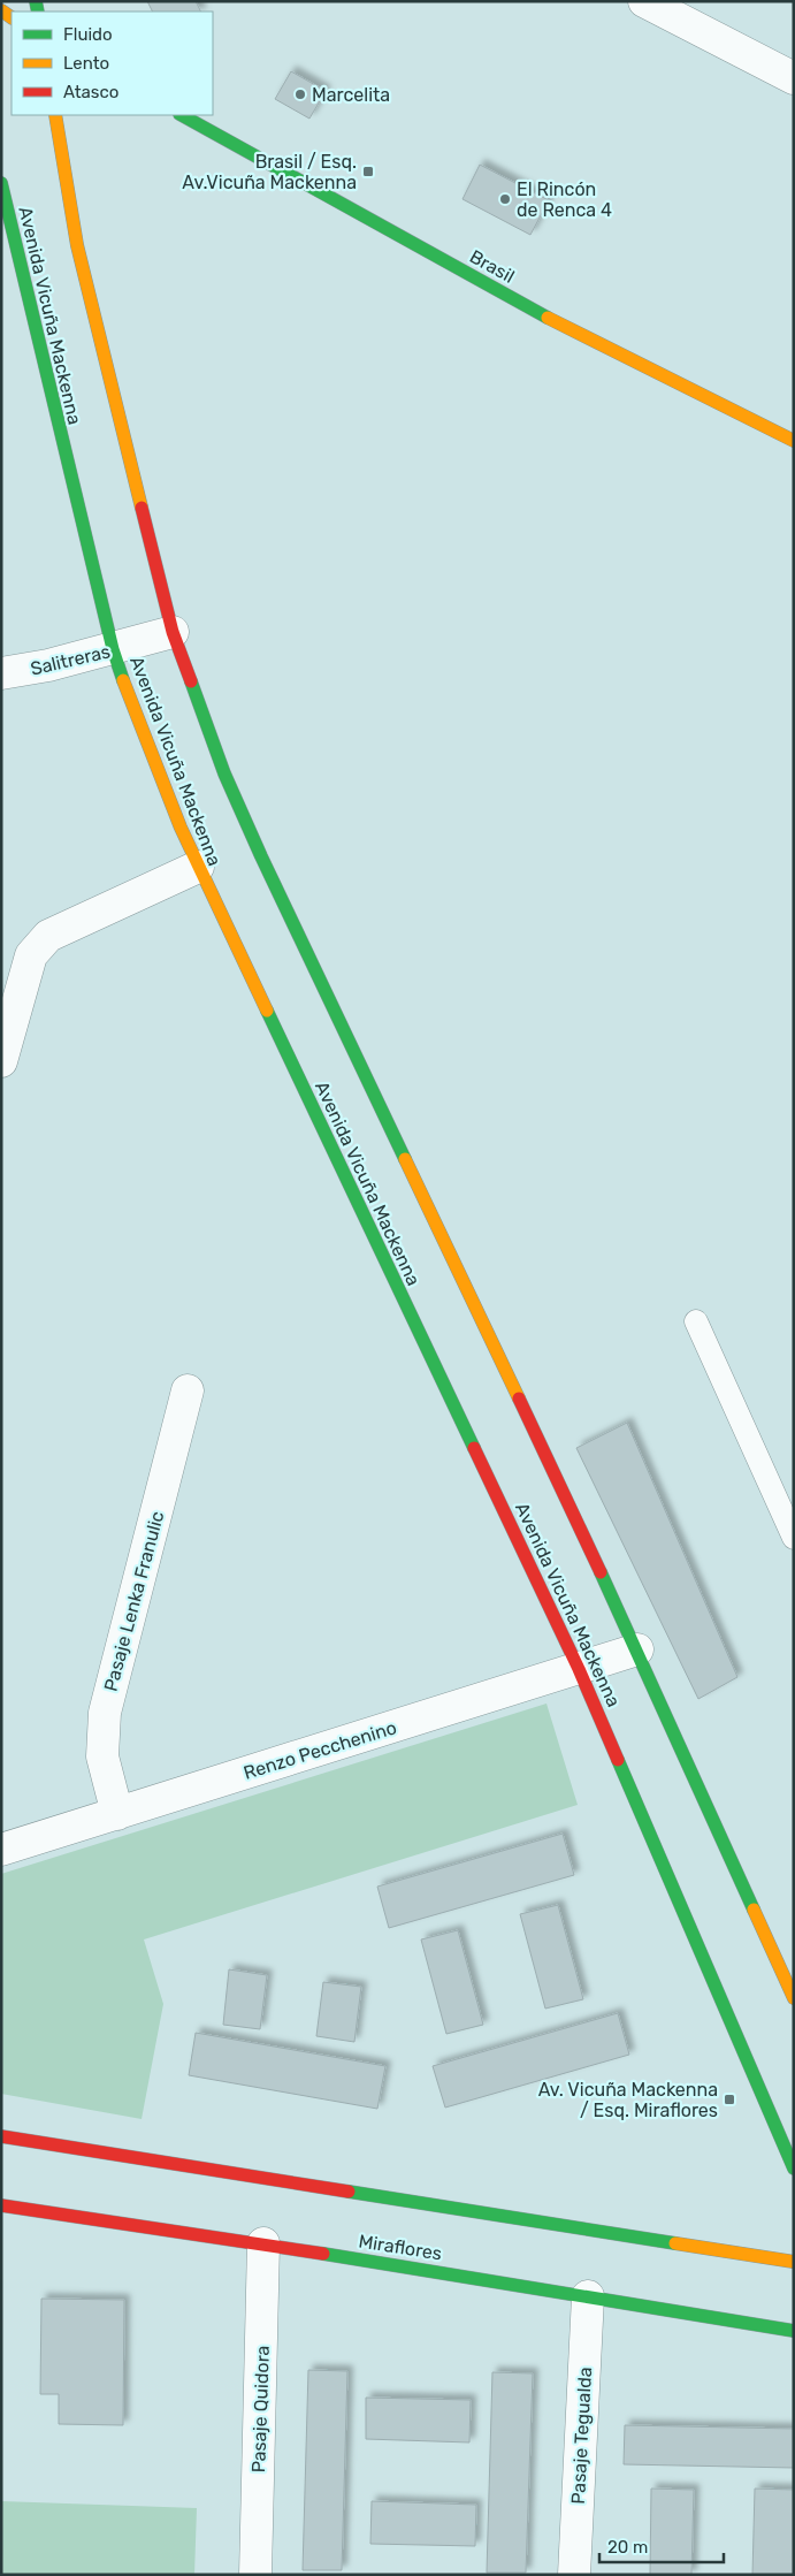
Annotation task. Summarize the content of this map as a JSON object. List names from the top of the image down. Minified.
{"streets":{"street":["Brasil","Avenida Vicuña Mackenna","Salitreras","Pasaje Lenka Franulic","Renzo Pecchenino","Miraflores","Pasaje Quidora","Pasaje Tegualda"]},"crossings":[["Avenida Vicuña Mackenna","Salitreras"],["Avenida Vicuña Mackenna","Renzo Pecchenino"],["Pasaje Lenka Franulic","Renzo Pecchenino"],["Miraflores","Pasaje Quidora"],["Miraflores","Pasaje Tegualda"]],"places":{"other":["Marcelita","El Rincón de Renca 4"],"transit":["Brasil / Esq. Av.Vicuña Mackenna","Av. Vicuña Mackenna / Esq. Miraflores"]},"legend":["Fluido","Lento","Atasco"],"scale_bar":"20 m"}
